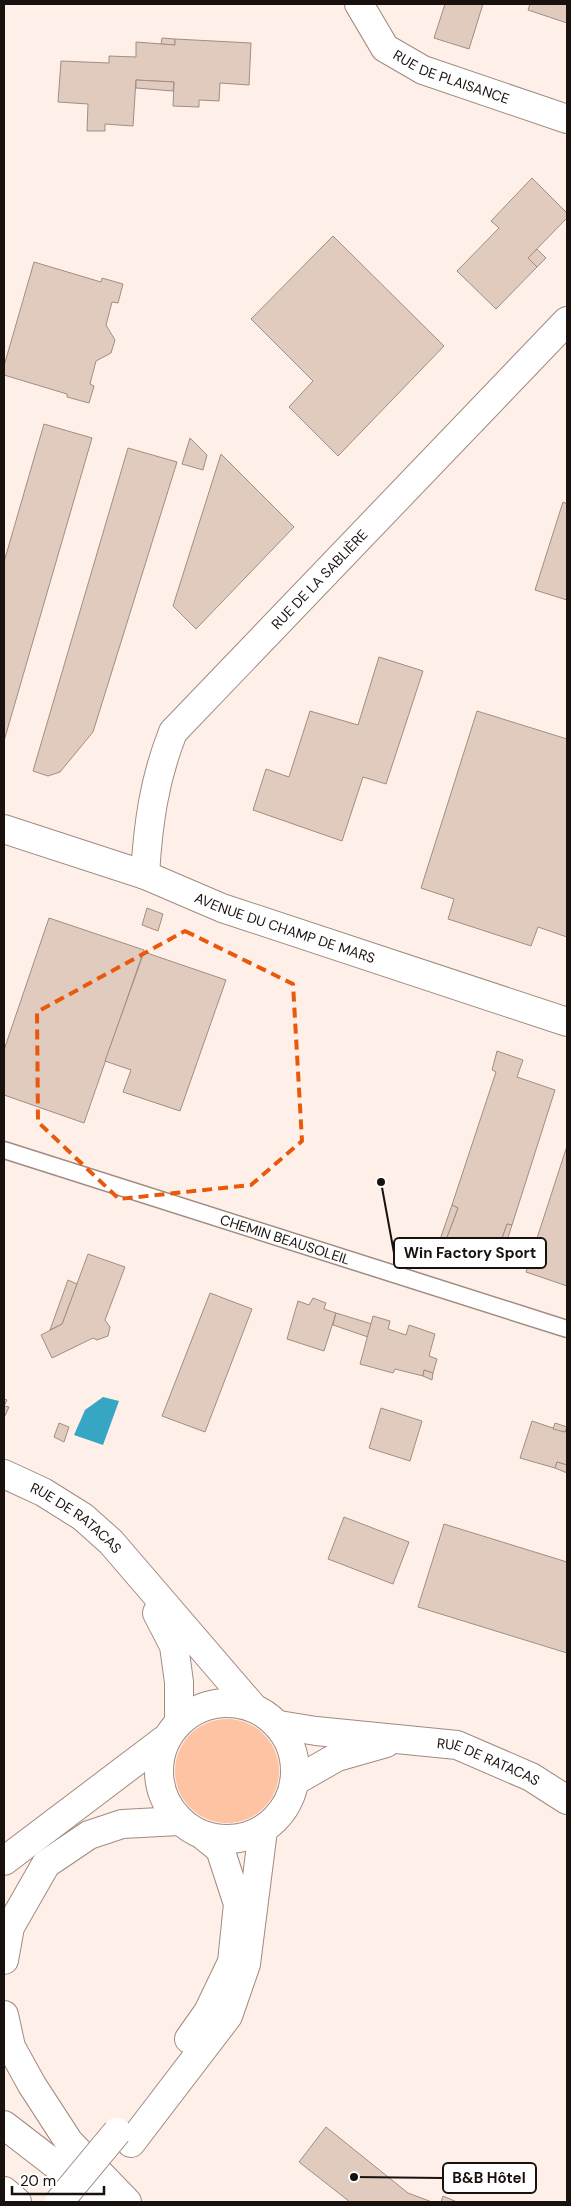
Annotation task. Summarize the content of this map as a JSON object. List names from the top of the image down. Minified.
{"streets":{"street":["RUE DE PLAISANCE","RUE DE LA SABLIÈRE","AVENUE DU CHAMP DE MARS","RUE DE RATACAS"],"lane":["CHEMIN BEAUSOLEIL"]},"crossings":[["RUE DE LA SABLIÈRE","AVENUE DU CHAMP DE MARS"]],"places":["Win Factory Sport","B&B Hôtel"],"scale_bar":"20 m"}
